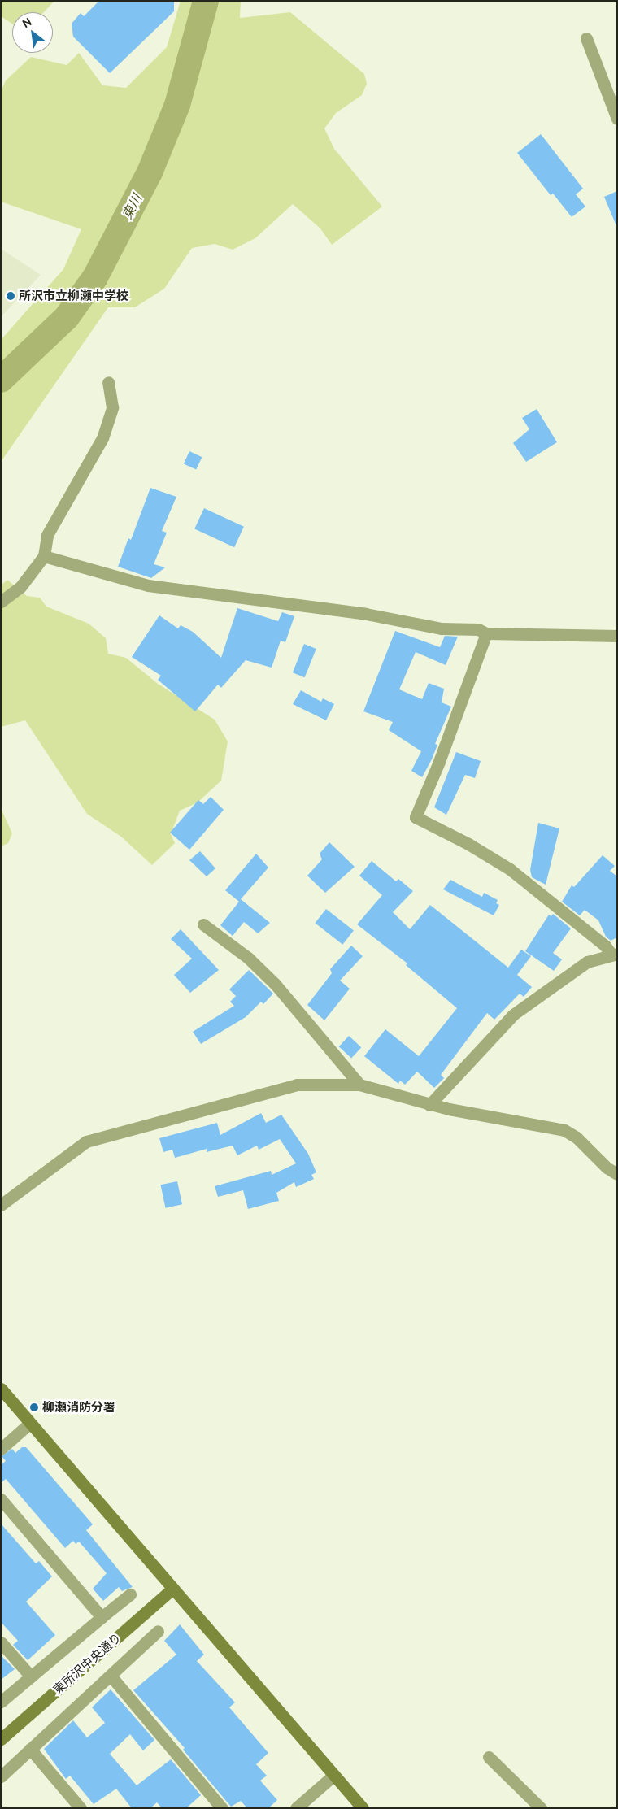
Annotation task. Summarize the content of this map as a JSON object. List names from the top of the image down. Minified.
{"streets":{"street":["東所沢中央通り"]},"water":["東川"],"places":["所沢市立柳瀬中学校","柳瀬消防分署"],"north":"top left"}
